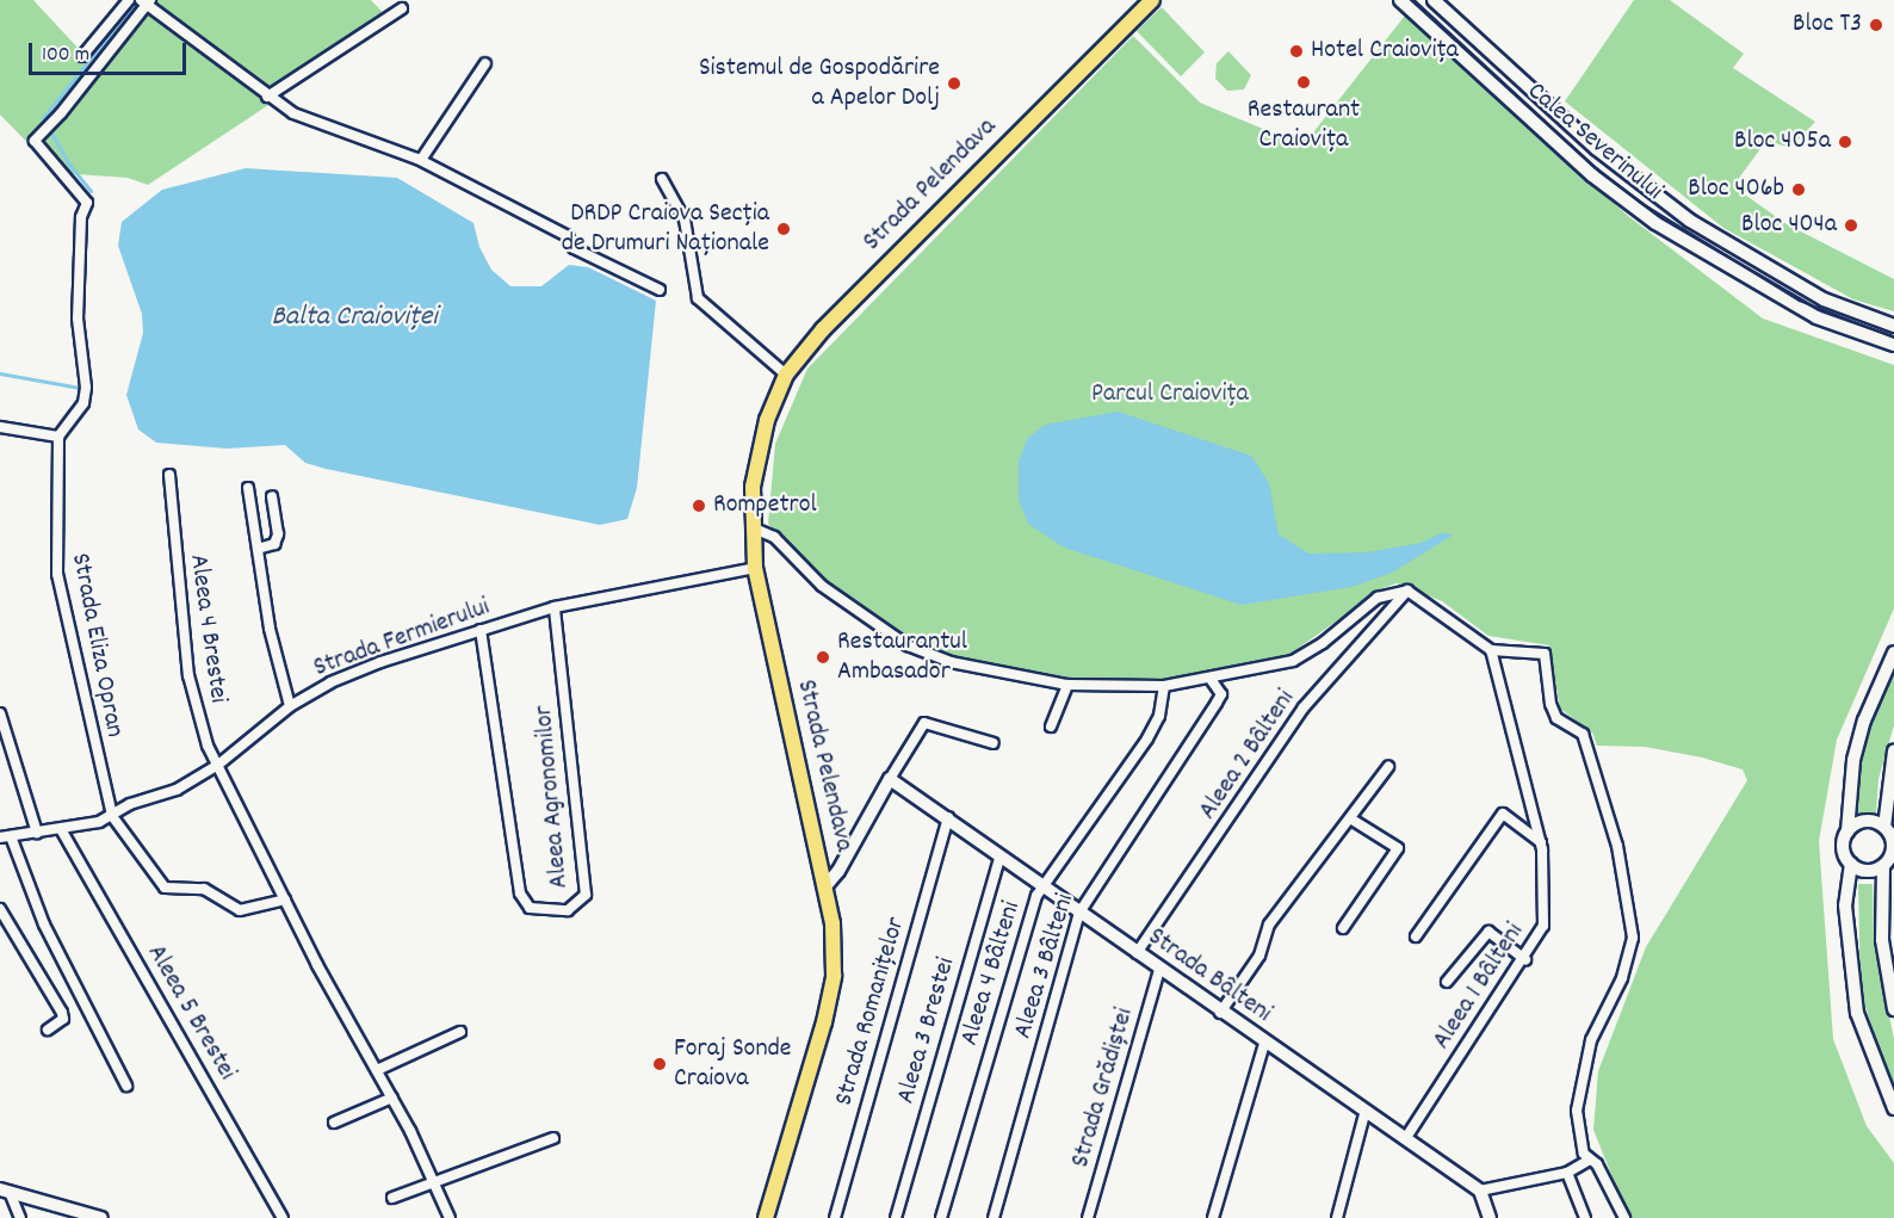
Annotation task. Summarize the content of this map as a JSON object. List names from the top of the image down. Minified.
{"streets":{"main road":["Calea Severinului","Strada Pelendava","Strada Bâlteni"],"street":["Aleea 4 Brestei","Strada Fermierului","Strada Eliza Opran","Aleea 2 Bâlteni","Aleea Agronomilor","Aleea 3 Bâlteni","Aleea 4 Bâlteni","Aleea 1 Bâlteni","Strada Romanițelor","Aleea 5 Brestei","Aleea 3 Brestei","Strada Grădiștei"]},"crossings":[["Strada Pelendava","Strada Fermierului"],["Aleea 4 Brestei","Strada Fermierului"],["Strada Fermierului","Strada Eliza Opran"],["Strada Fermierului","Aleea Agronomilor"],["Strada Fermierului","Aleea 5 Brestei"],["Aleea 2 Bâlteni","Strada Bâlteni"],["Aleea 3 Bâlteni","Strada Bâlteni"],["Aleea 4 Bâlteni","Strada Bâlteni"],["Strada Bâlteni","Aleea 1 Bâlteni"],["Strada Bâlteni","Strada Romanițelor"],["Strada Bâlteni","Aleea 3 Brestei"],["Strada Bâlteni","Strada Grădiștei"]],"water":["Balta Craioviței"],"parks":["Parcul Craiovița"],"places":["Bloc T3","Hotel Craiovița","Restaurant Craiovița","Sistemul de Gospodărire a Apelor Dolj","Bloc 405a","Bloc 406b","Bloc 404a","DRDP Craiova Secția de Drumuri Naționale","Rompetrol","Restaurantul Ambasador","Foraj Sonde Craiova"],"scale_bar":"100 m"}
